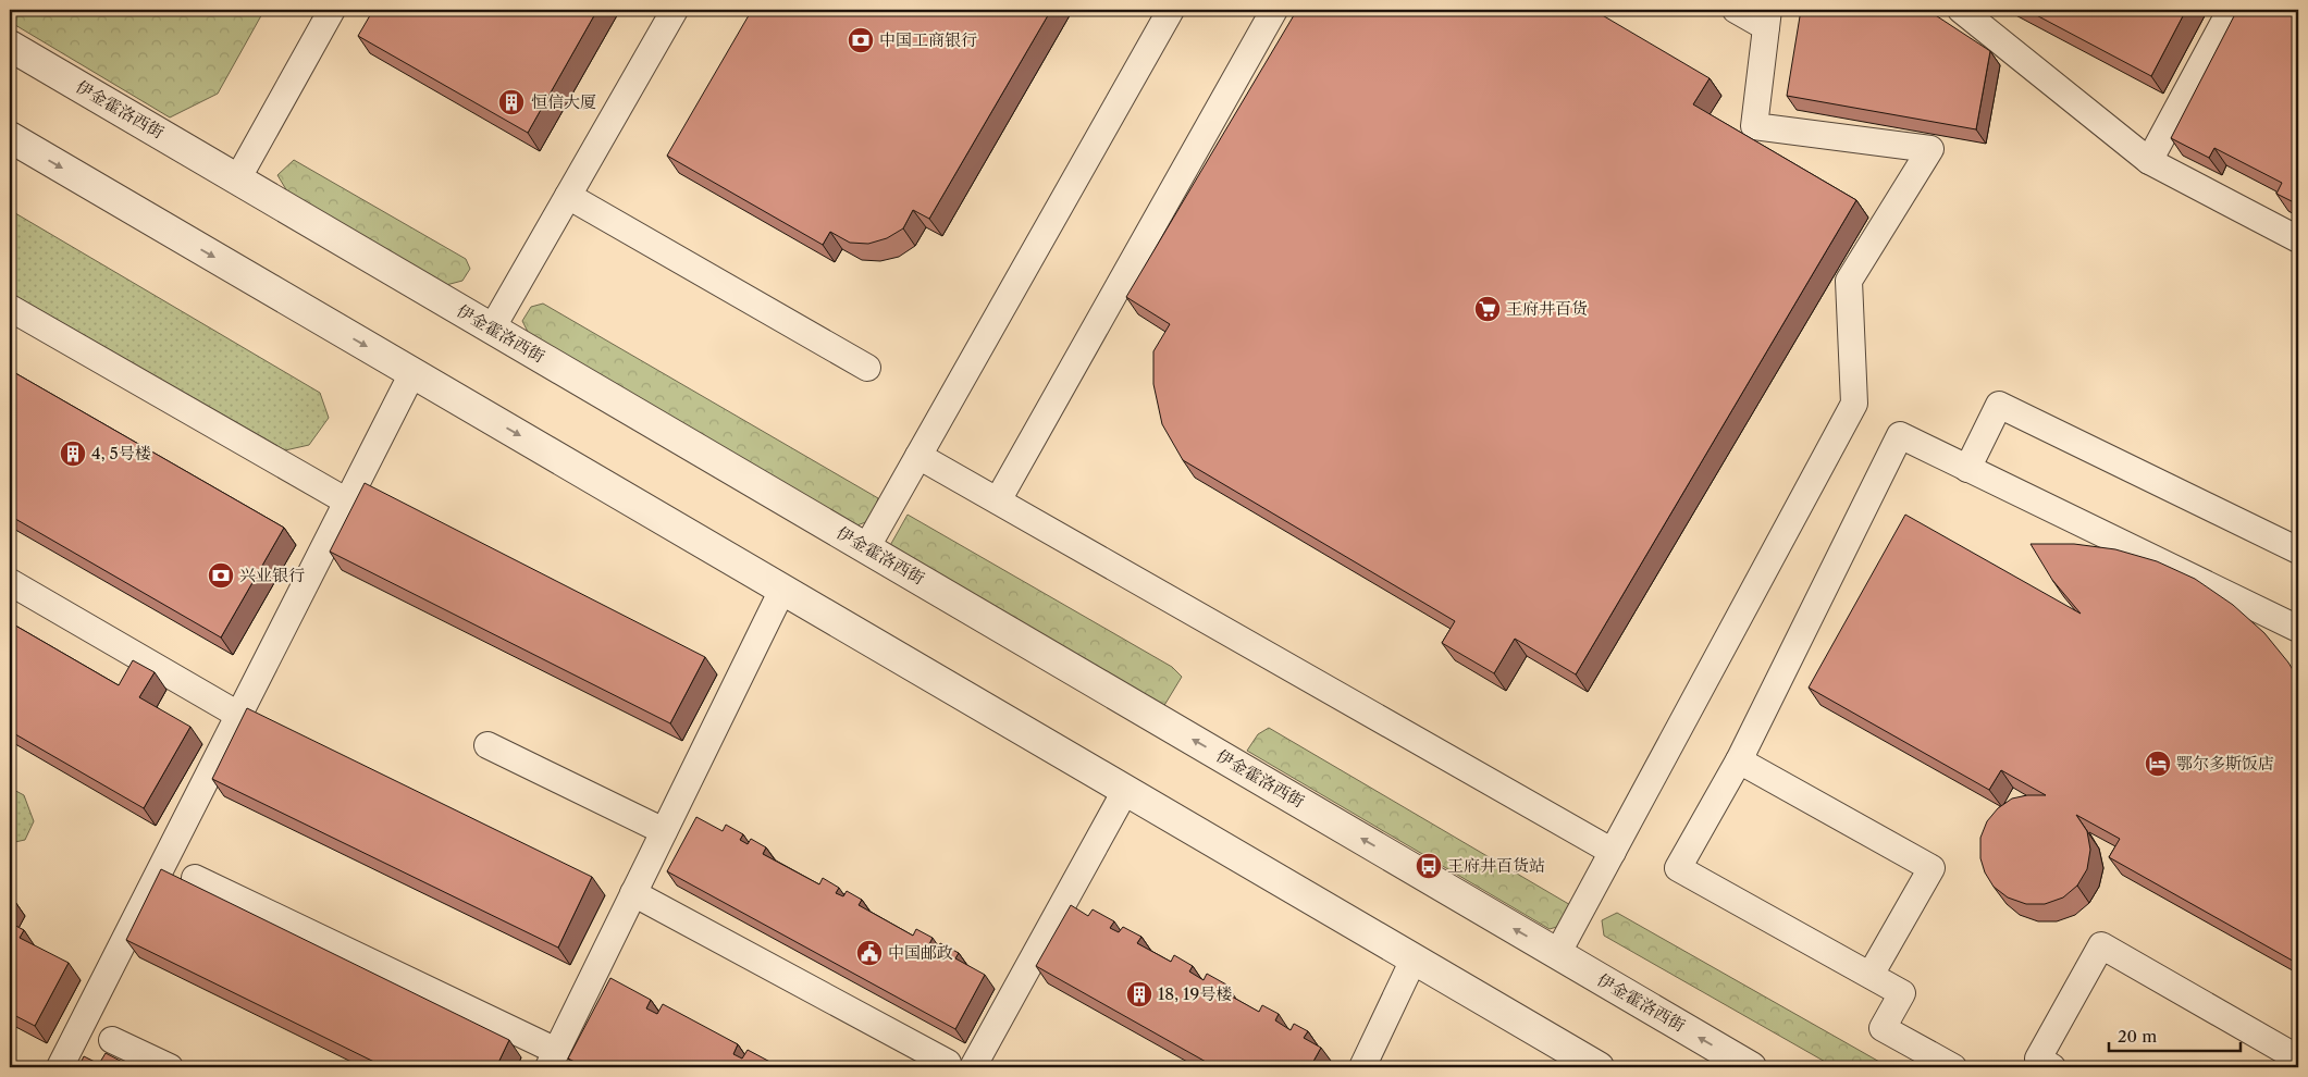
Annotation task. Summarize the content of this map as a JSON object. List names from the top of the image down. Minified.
{"streets":{"street":["伊金霍洛西街"]},"places":{"bank":["中国工商银行","兴业银行"],"building":["恒信大厦","4, 5号楼","18, 19号楼"],"supermarket":["王府井百货"],"hotel":["鄂尔多斯饭店"],"bus stop":["王府井百货站"],"public building":["中国邮政"]},"scale_bar":"20 m"}
